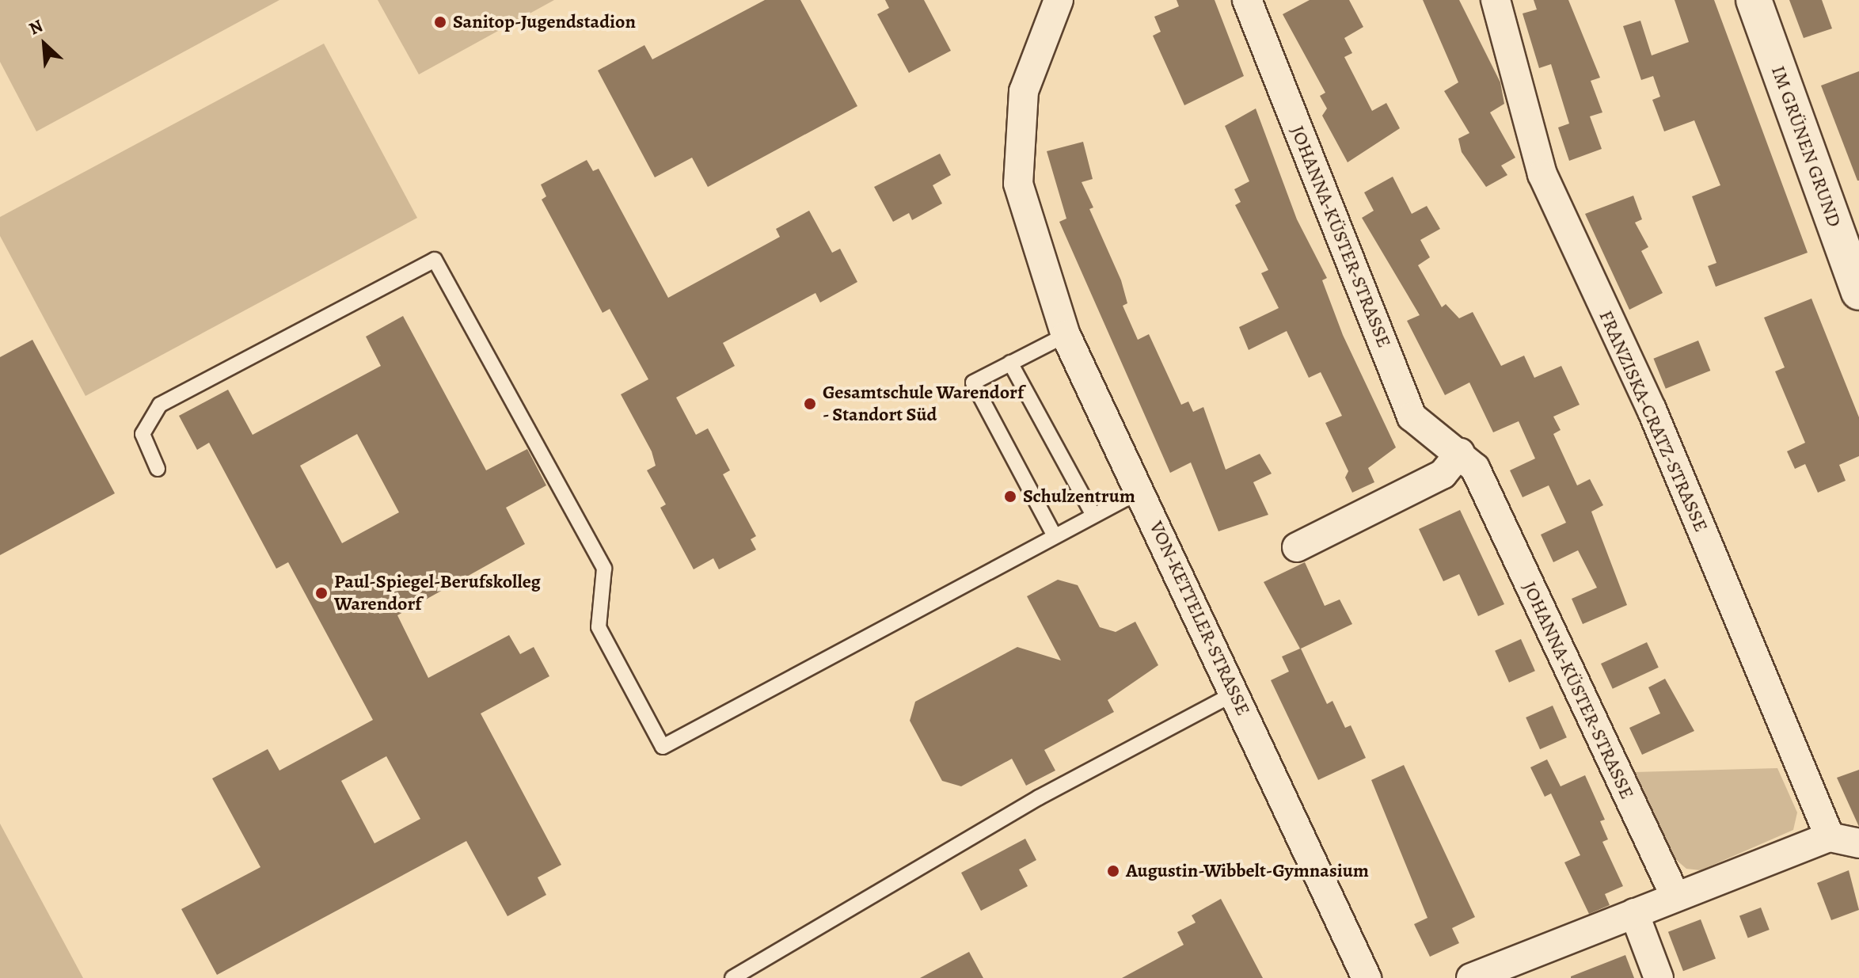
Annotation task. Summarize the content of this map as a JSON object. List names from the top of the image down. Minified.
{"streets":{"street":["IM GRÜNEN GRUND","JOHANNA-KÜSTER-STRASSE","FRANZISKA-CRATZ-STRASSE","VON-KETTELER-STRASSE"]},"places":["Sanitop-Jugendstadion","Gesamtschule Warendorf - Standort Süd","Schulzentrum","Paul-Spiegel-Berufskolleg Warendorf","Augustin-Wibbelt-Gymnasium"],"north":"top left"}
